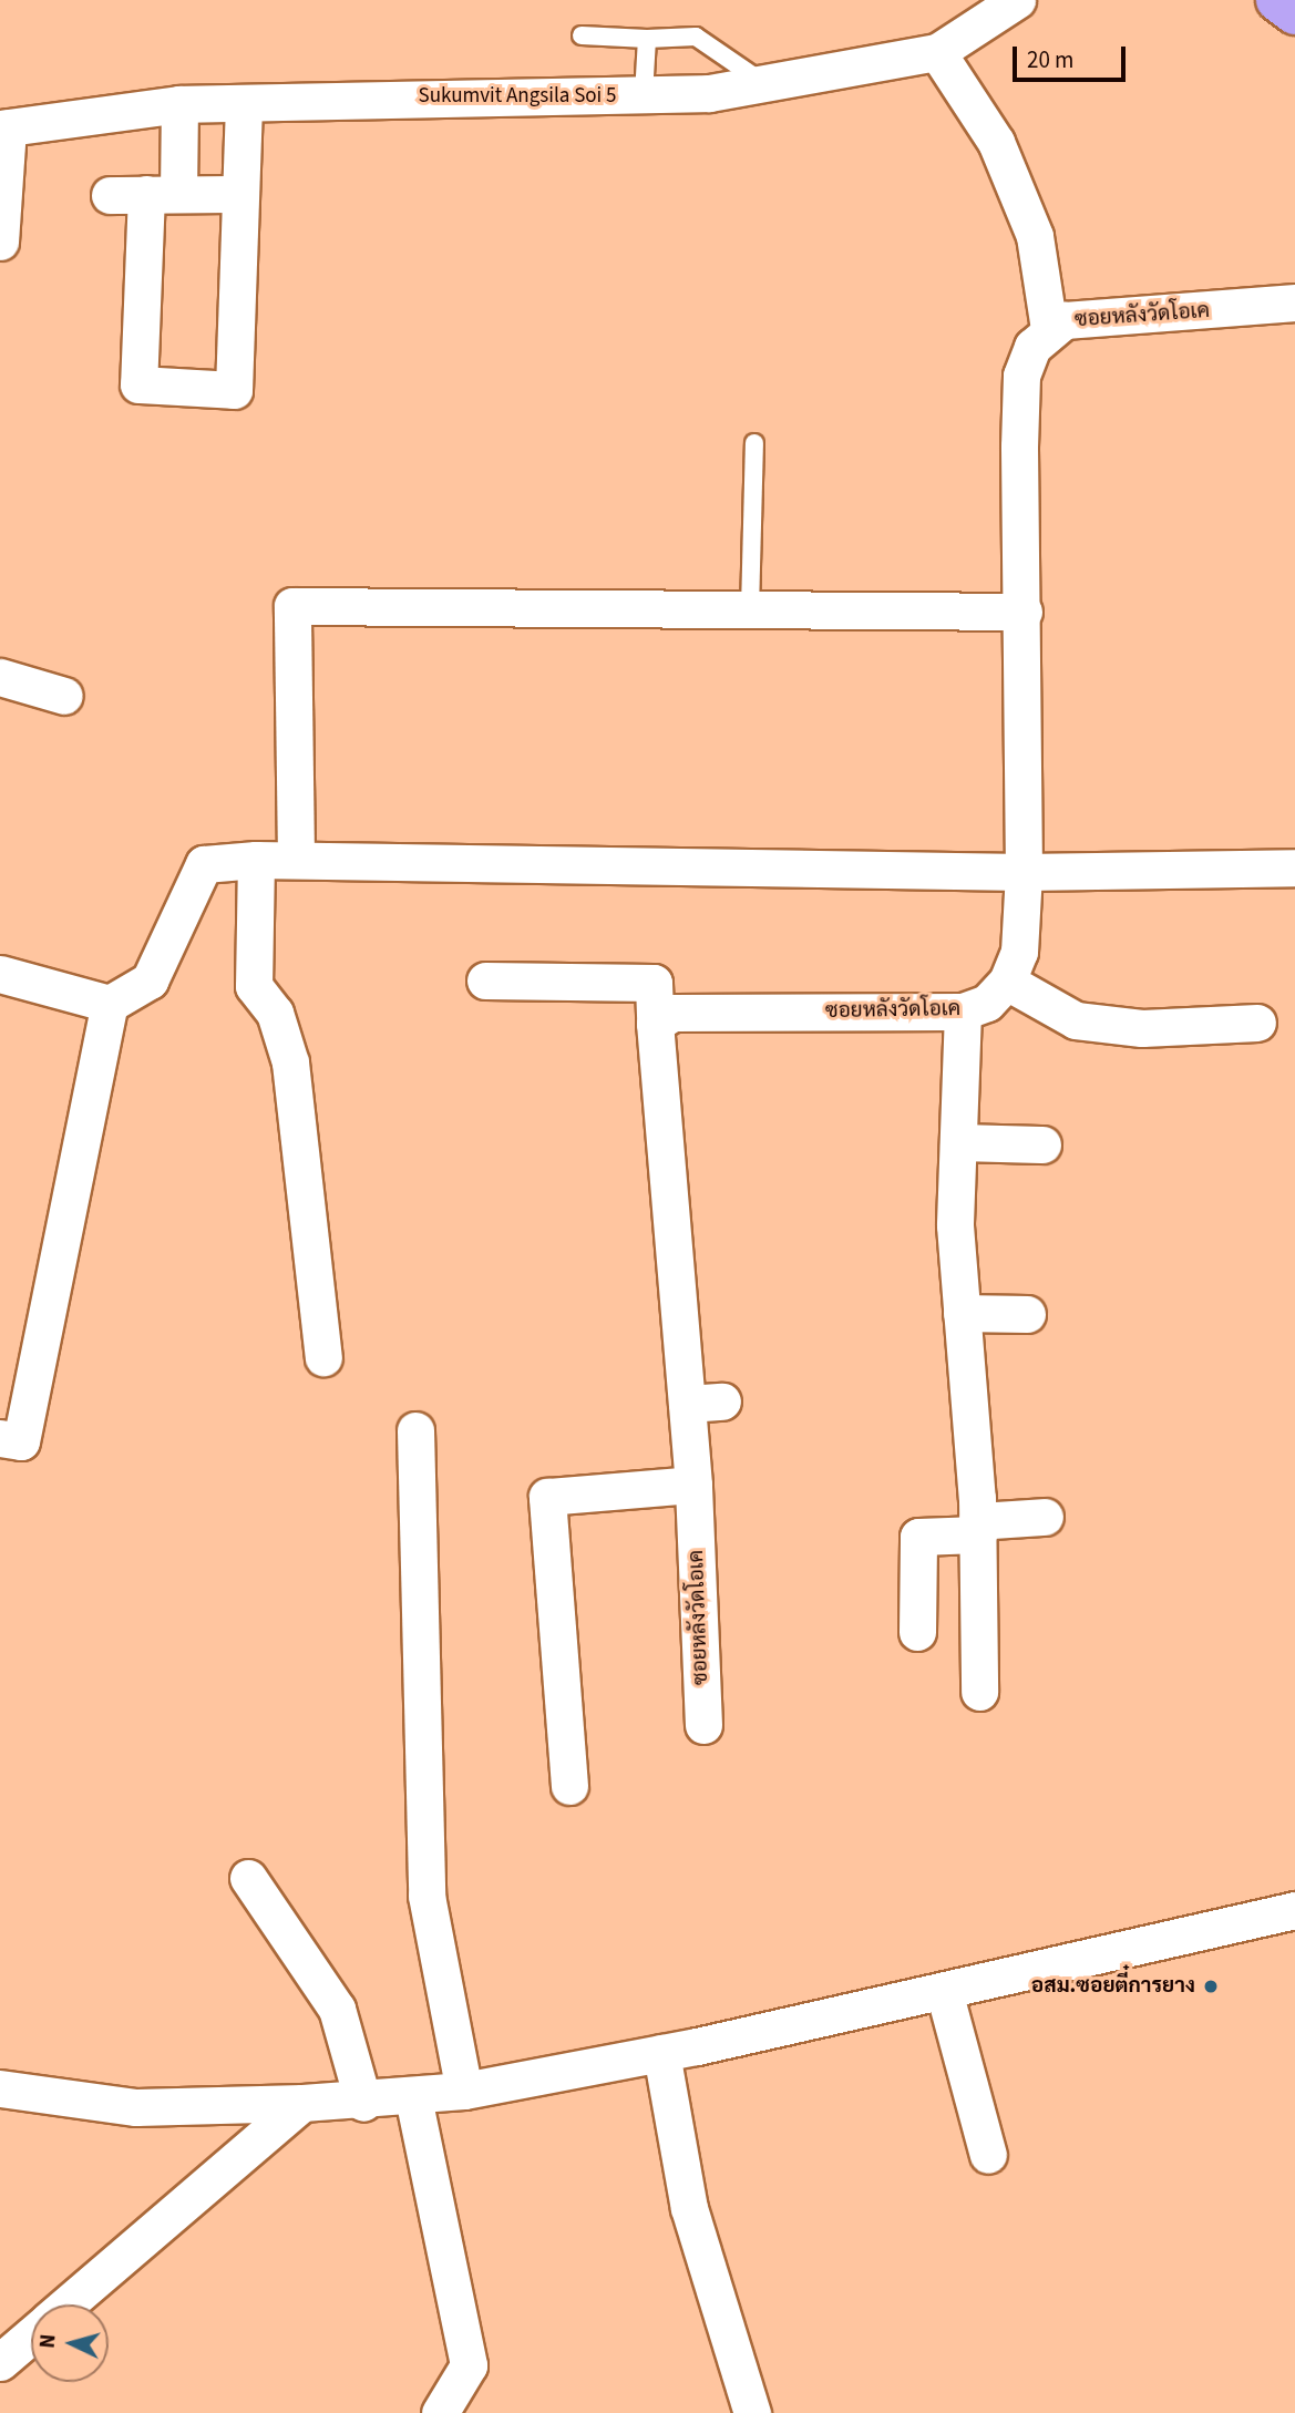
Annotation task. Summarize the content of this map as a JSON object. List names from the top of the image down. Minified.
{"streets":{"street":["Sukumvit Angsila Soi 5","ซอยหลังวัดโอเค"]},"places":["อสม.ซอยตี๋การยาง"],"scale_bar":"20 m","north":"left"}
